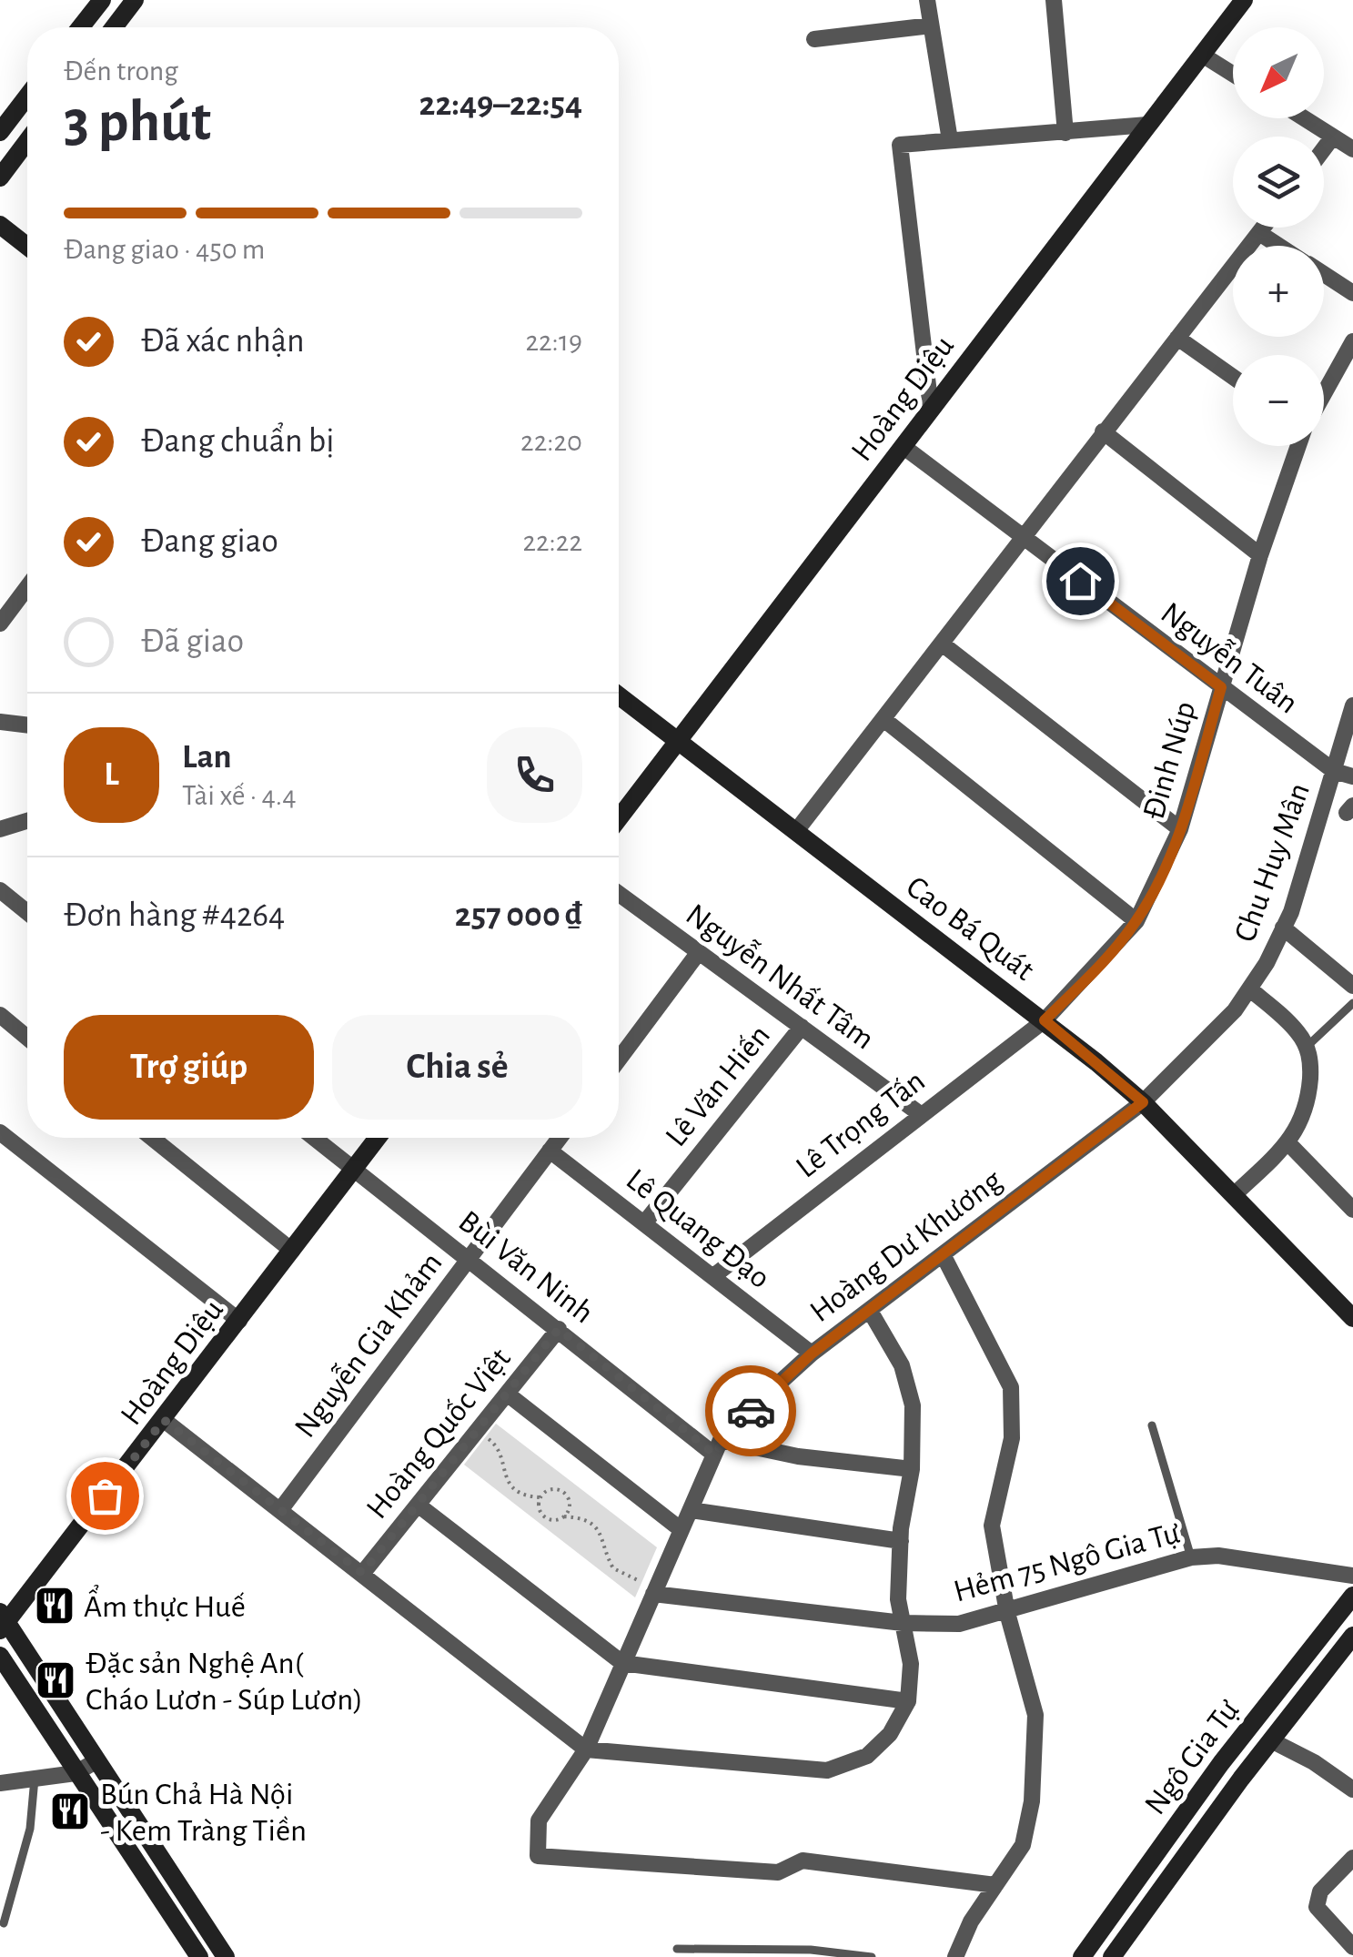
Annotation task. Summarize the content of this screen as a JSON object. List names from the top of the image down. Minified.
{"streets":{"street":["Hoàng Diệu","Nguyễn Tuân","Đinh Núp","Chu Huy Mân","Cao Bá Quát","Nguyễn Nhất Tâm","Lê Văn Hiến","Lê Trọng Tấn","Lê Quang Đạo","Hoàng Dư Khương","Bùi Văn Ninh","Nguyễn Gia Khảm","Hoàng Quốc Việt","Hẻm 75 Ngô Gia Tự","Ngô Gia Tự"]},"crossings":[["Hoàng Diệu","Nguyễn Tuân"],["Hoàng Diệu","Cao Bá Quát"],["Hoàng Diệu","Bùi Văn Ninh"],["Nguyễn Tuân","Đinh Núp"],["Nguyễn Tuân","Chu Huy Mân"],["Đinh Núp","Cao Bá Quát"],["Đinh Núp","Lê Trọng Tấn"],["Chu Huy Mân","Cao Bá Quát"],["Chu Huy Mân","Hoàng Dư Khương"],["Cao Bá Quát","Lê Trọng Tấn"],["Cao Bá Quát","Hoàng Dư Khương"],["Nguyễn Nhất Tâm","Lê Văn Hiến"],["Nguyễn Nhất Tâm","Lê Trọng Tấn"],["Lê Văn Hiến","Lê Quang Đạo"],["Lê Trọng Tấn","Lê Quang Đạo"],["Lê Quang Đạo","Hoàng Dư Khương"],["Lê Quang Đạo","Nguyễn Gia Khảm"],["Hoàng Dư Khương","Bùi Văn Ninh"],["Hoàng Dư Khương","Hẻm 75 Ngô Gia Tự"],["Bùi Văn Ninh","Nguyễn Gia Khảm"],["Bùi Văn Ninh","Hoàng Quốc Việt"]],"places":{"restaurant":["Ẩm thực Huế","Đặc sản Nghệ An( Cháo Lươn - Súp Lươn)","Bún Chả Hà Nội - Kem Tràng Tiền"]},"north":"bottom left","page":{"map_buttons":["+","−"],"heading":["3 phút","Đến trong","22:49–22:54"],"panel":["Lan","Tài xế · 4.4","Đơn hàng #4264","257 000 ₫"],"bar":"Đang giao · 450 m","list":[["Đã xác nhận","22:19"],["Đang chuẩn bị","22:20"],["Đang giao","22:22"],"Đã giao"],"round":"L","buttons":["Trợ giúp","Chia sẻ"]}}
